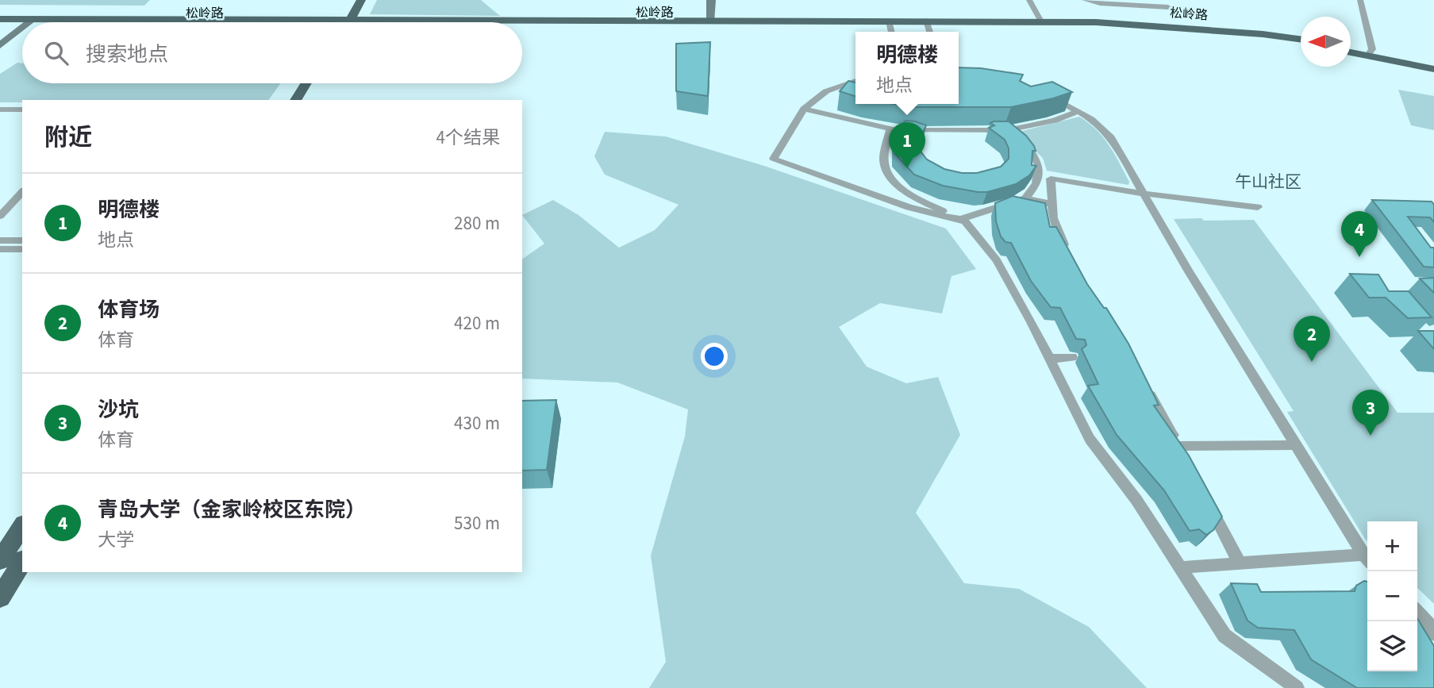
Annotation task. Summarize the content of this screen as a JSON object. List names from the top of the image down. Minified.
{"streets":{"main road":["松岭路"]},"districts":["午山社区"],"north":"left","page":{"search":"搜索地点","popup":["明德楼","地点"],"heading":["附近","4个结果"],"pins":["1","4","2","3"],"list":[{"mark":"1","name":"明德楼","note":"地点","value":"280 m"},{"mark":"2","name":"体育场","note":"体育","value":"420 m"},{"mark":"3","name":"沙坑","note":"体育","value":"430 m"},{"mark":"4","name":"青岛大学（金家岭校区东院）","note":"大学","value":"530 m"}],"map_buttons":["+","−"]}}
